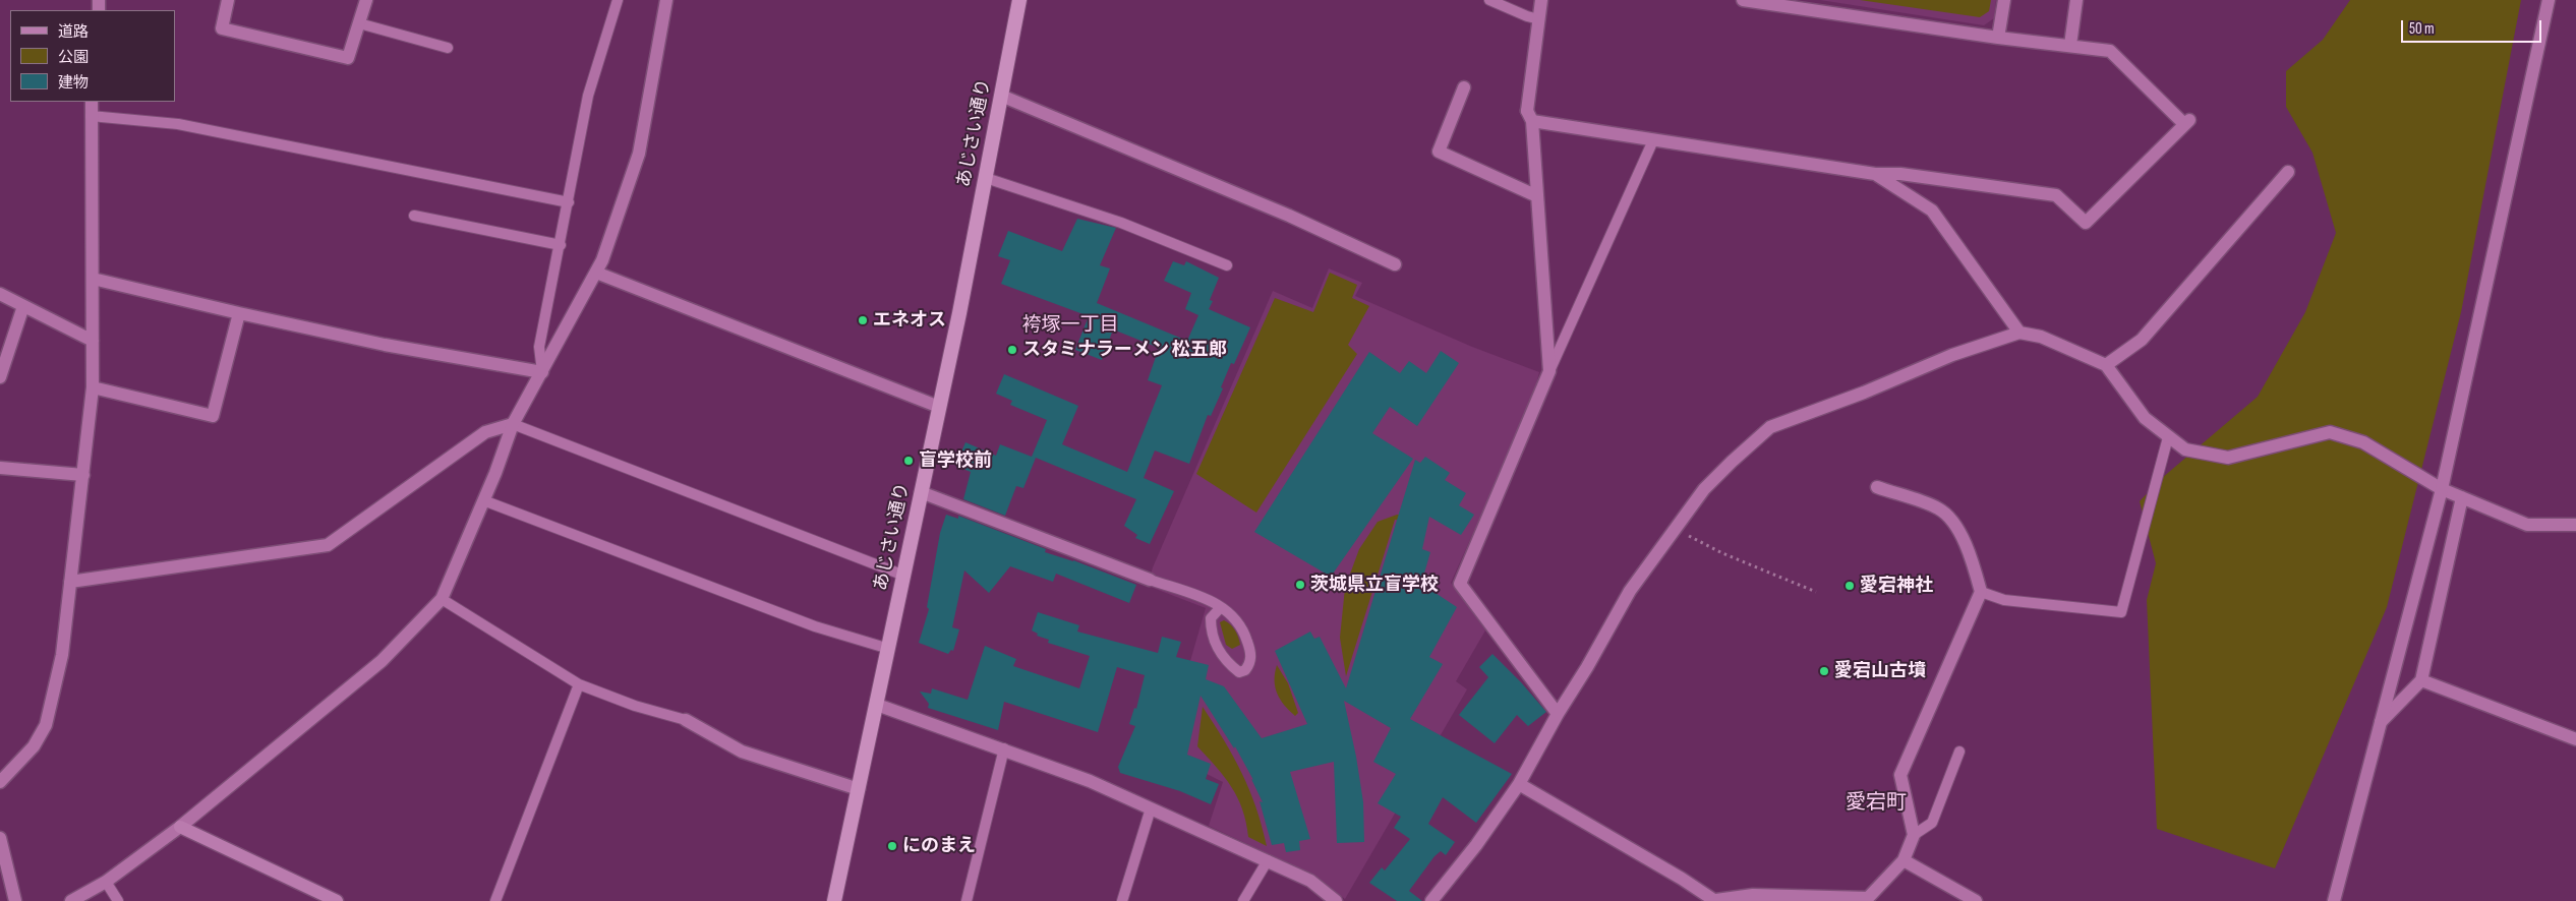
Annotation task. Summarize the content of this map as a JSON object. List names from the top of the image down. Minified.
{"streets":{"highway":["あじさい通り"]},"districts":["袴塚一丁目","愛宕町"],"places":["エネオス","スタミナラーメン 松五郎","盲学校前","茨城県立盲学校","愛宕神社","愛宕山古墳","にのまえ"],"legend":["道路","公園","建物"],"scale_bar":"50 m"}
